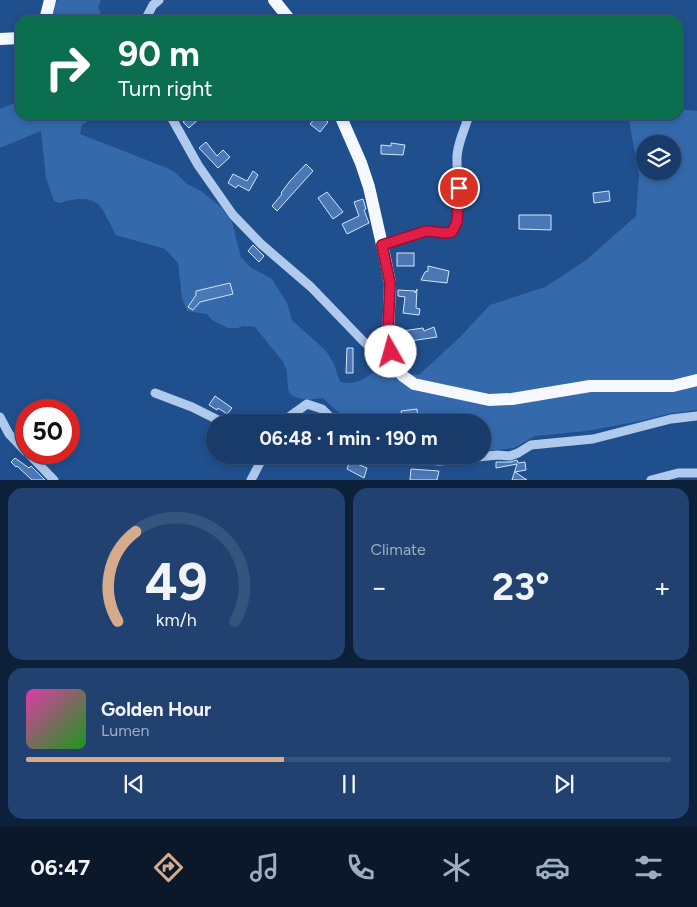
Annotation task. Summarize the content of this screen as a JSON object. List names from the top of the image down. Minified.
{"page":{"turn":["90 m","Turn right"],"limit":"50","trip":"06:48 · 1 min · 190 m","tile":"Climate","heat":["−","23°","+"],"song":["Golden Hour","Lumen"],"tabs":"06:47","gauge":["49","km/h"]}}
